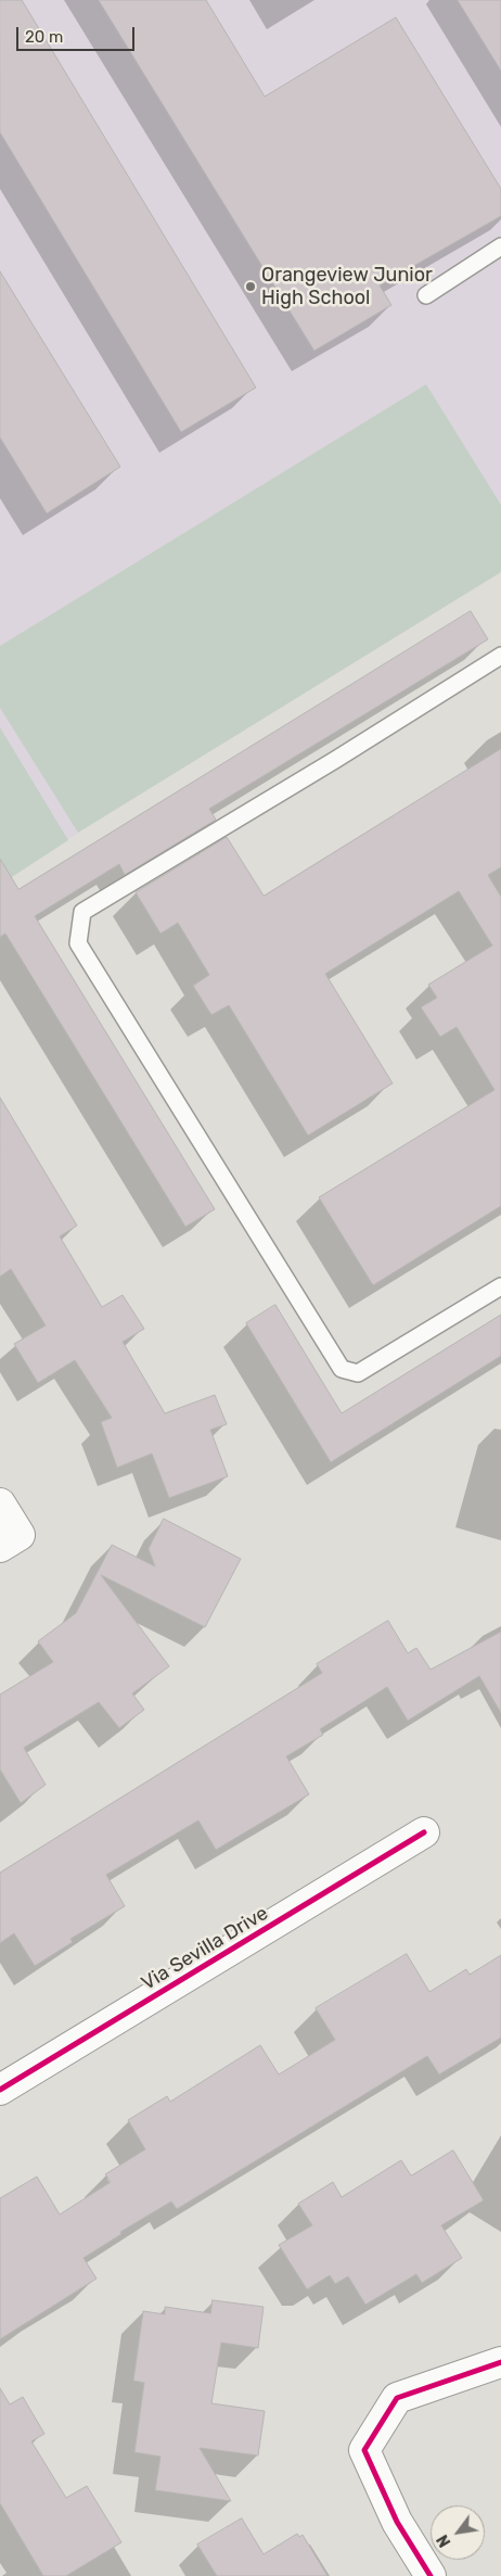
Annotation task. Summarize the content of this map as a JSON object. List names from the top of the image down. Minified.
{"streets":{"street":["Via Sevilla Drive"]},"places":["Orangeview Junior High School"],"scale_bar":"20 m","north":"bottom left"}
